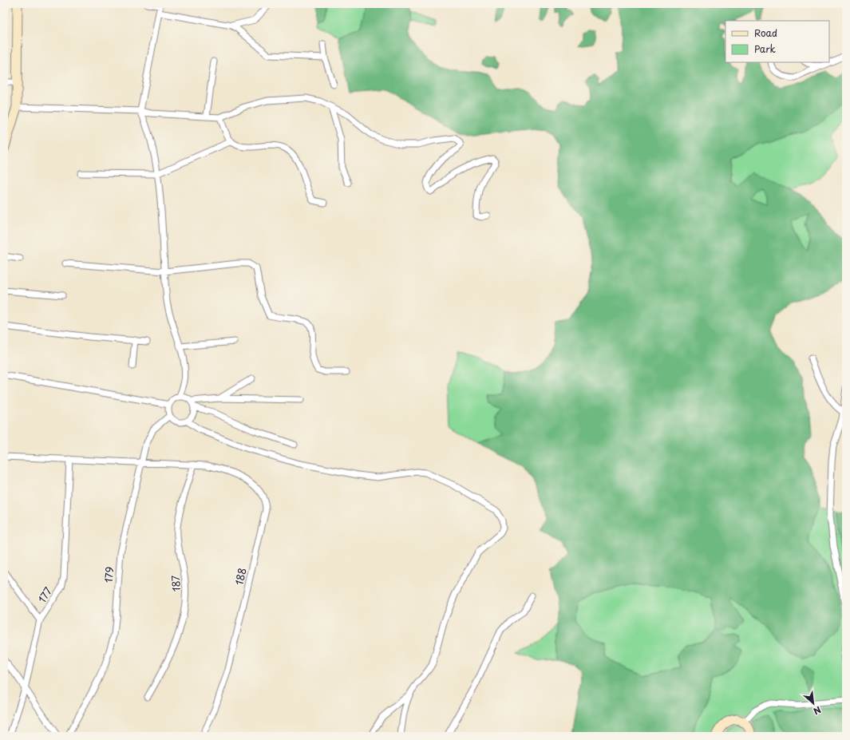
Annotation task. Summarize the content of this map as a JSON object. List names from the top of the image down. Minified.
{"streets":{"street":["179","188","187","177"]},"crossings":[["188","187"]],"legend":["Road","Park"],"north":"bottom right"}
